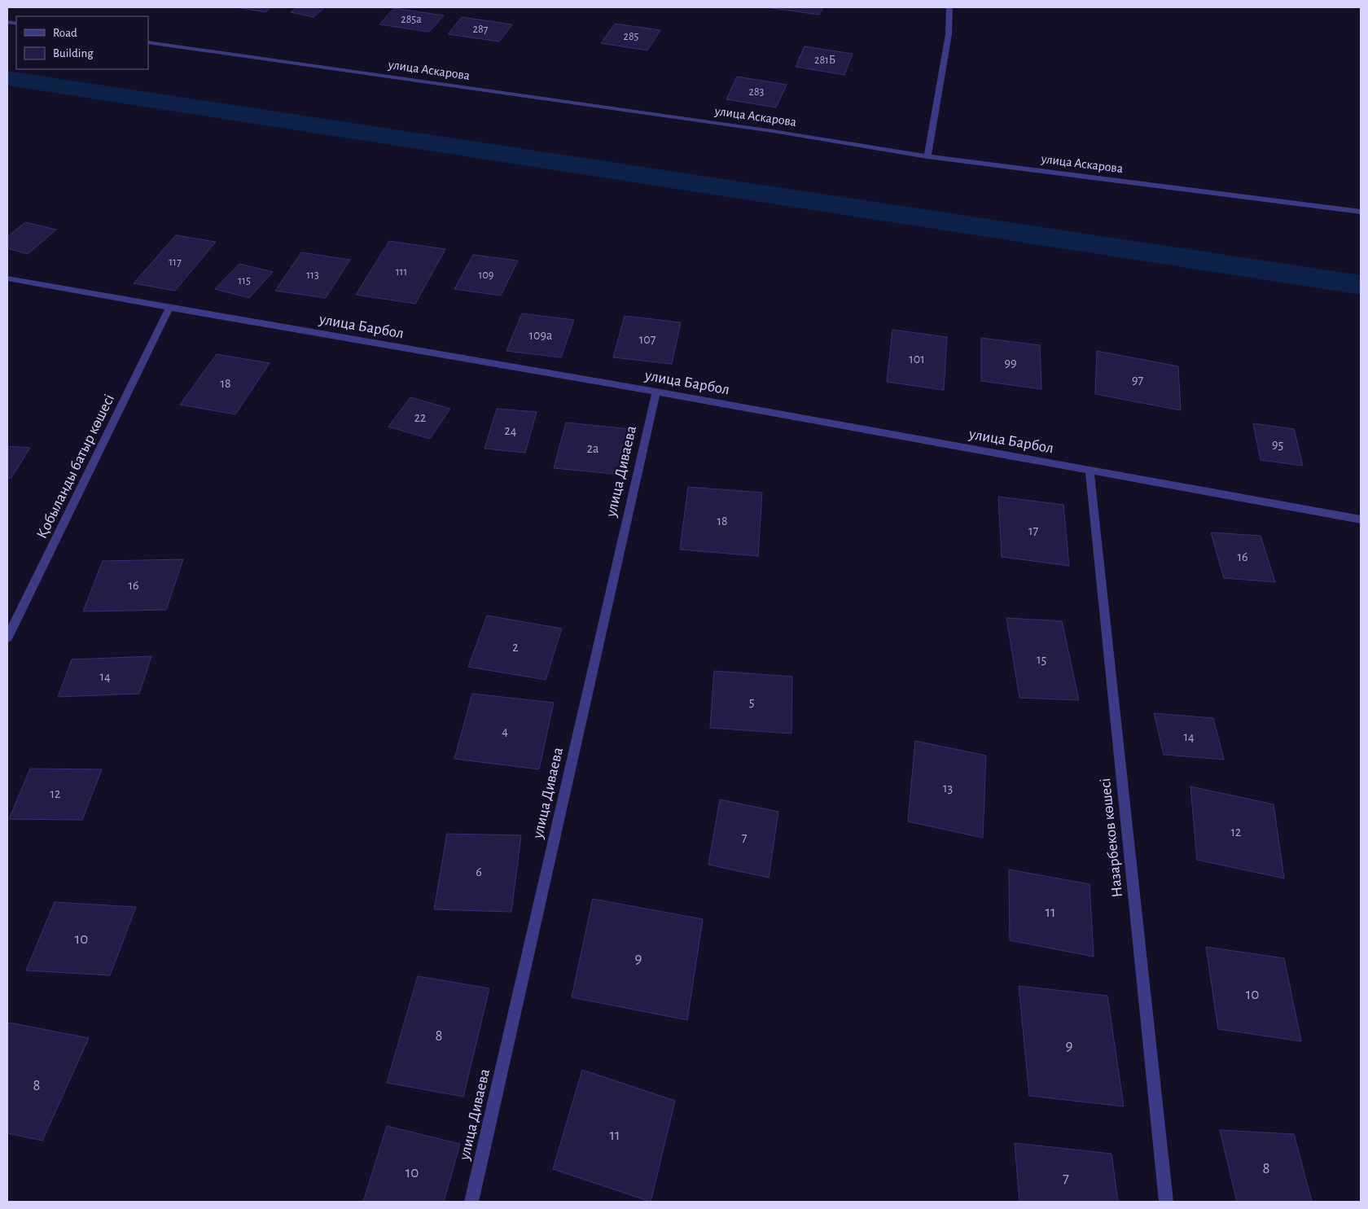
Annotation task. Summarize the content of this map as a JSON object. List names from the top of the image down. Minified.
{"streets":{"street":["улица Аскарова","улица Барбол","Қобыланды батыр көшесі","улица Диваева","Назарбеков көшесі"]},"crossings":[["улица Барбол","Қобыланды батыр көшесі"],["улица Барбол","улица Диваева"],["улица Барбол","Назарбеков көшесі"]],"house_numbers":["285а","287","285","281Б","283","117","111","113","109","115","109а","107","101","99","97","18","22","24","95","2а","18","17","16","16","2","15","14","5","4","14","13","12","12","7","6","11","10","9","10","8","9","8","11","8","10","7"],"legend":["Road","Building"]}
